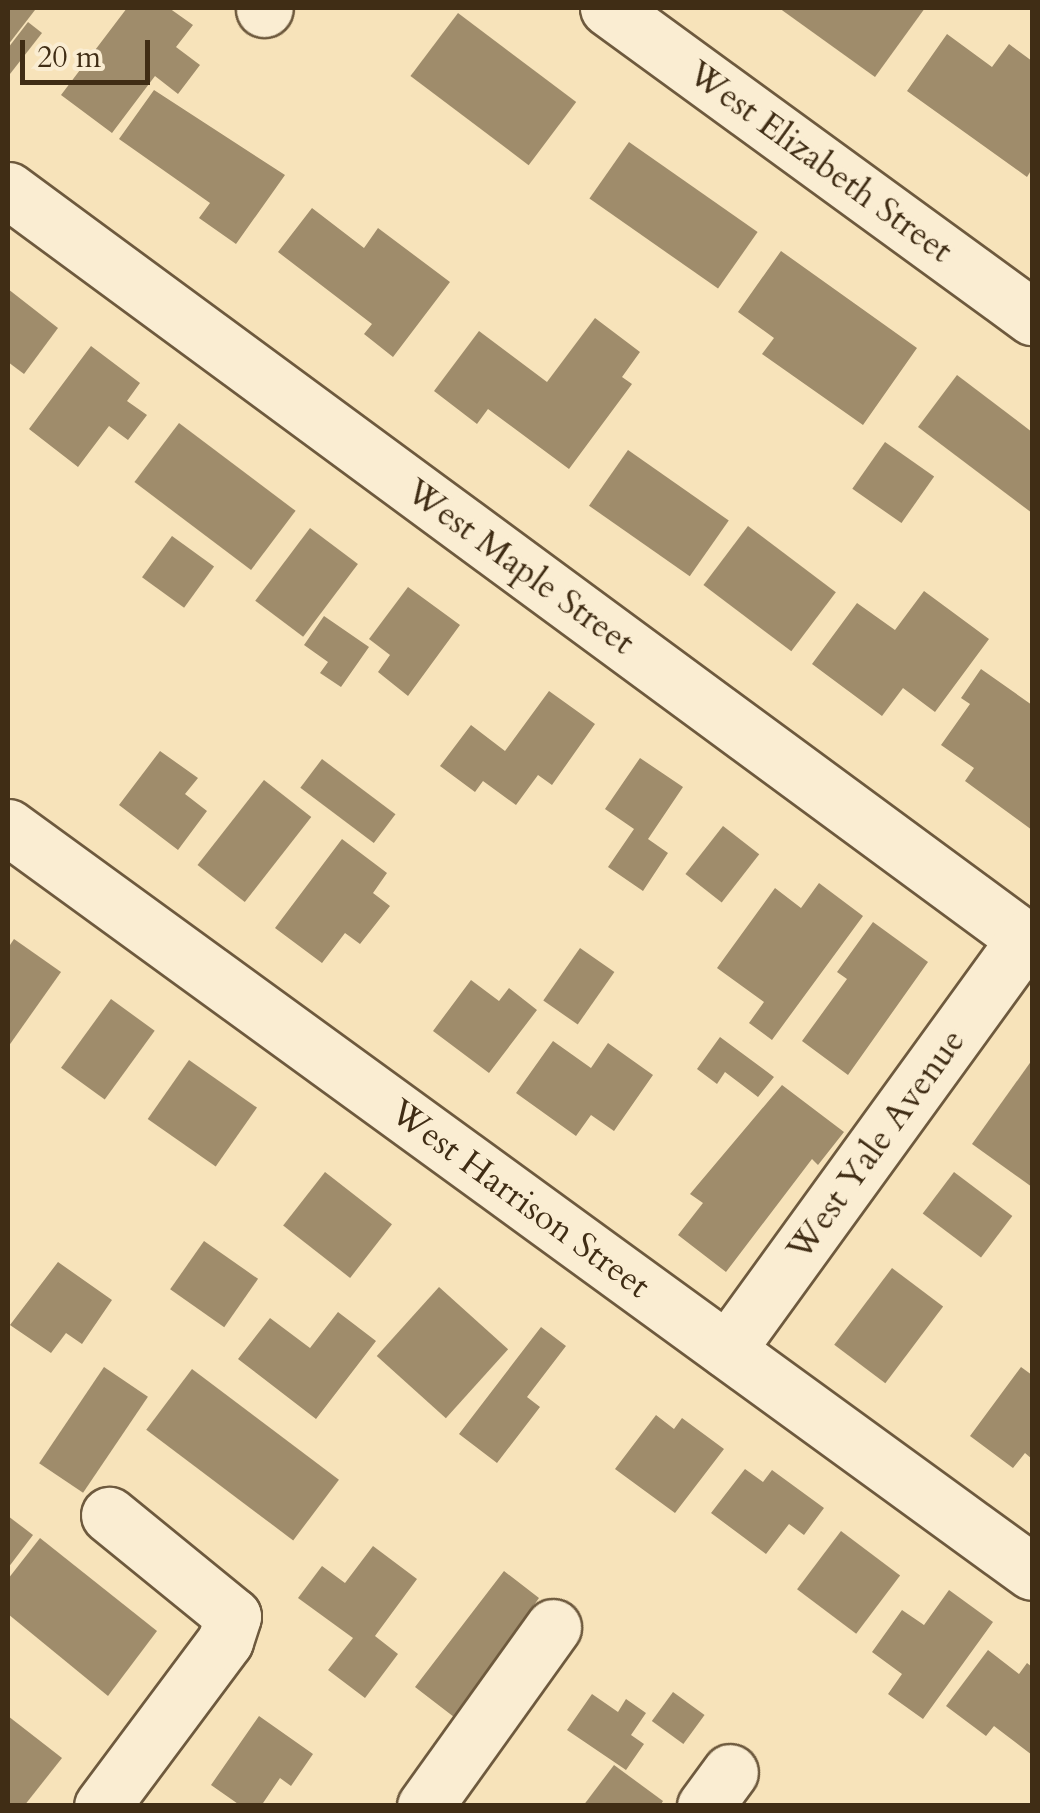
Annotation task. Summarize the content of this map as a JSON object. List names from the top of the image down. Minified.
{"streets":{"street":["West Elizabeth Street","West Maple Street","West Yale Avenue","West Harrison Street"]},"crossings":[["West Maple Street","West Yale Avenue"],["West Yale Avenue","West Harrison Street"]],"scale_bar":"20 m"}
